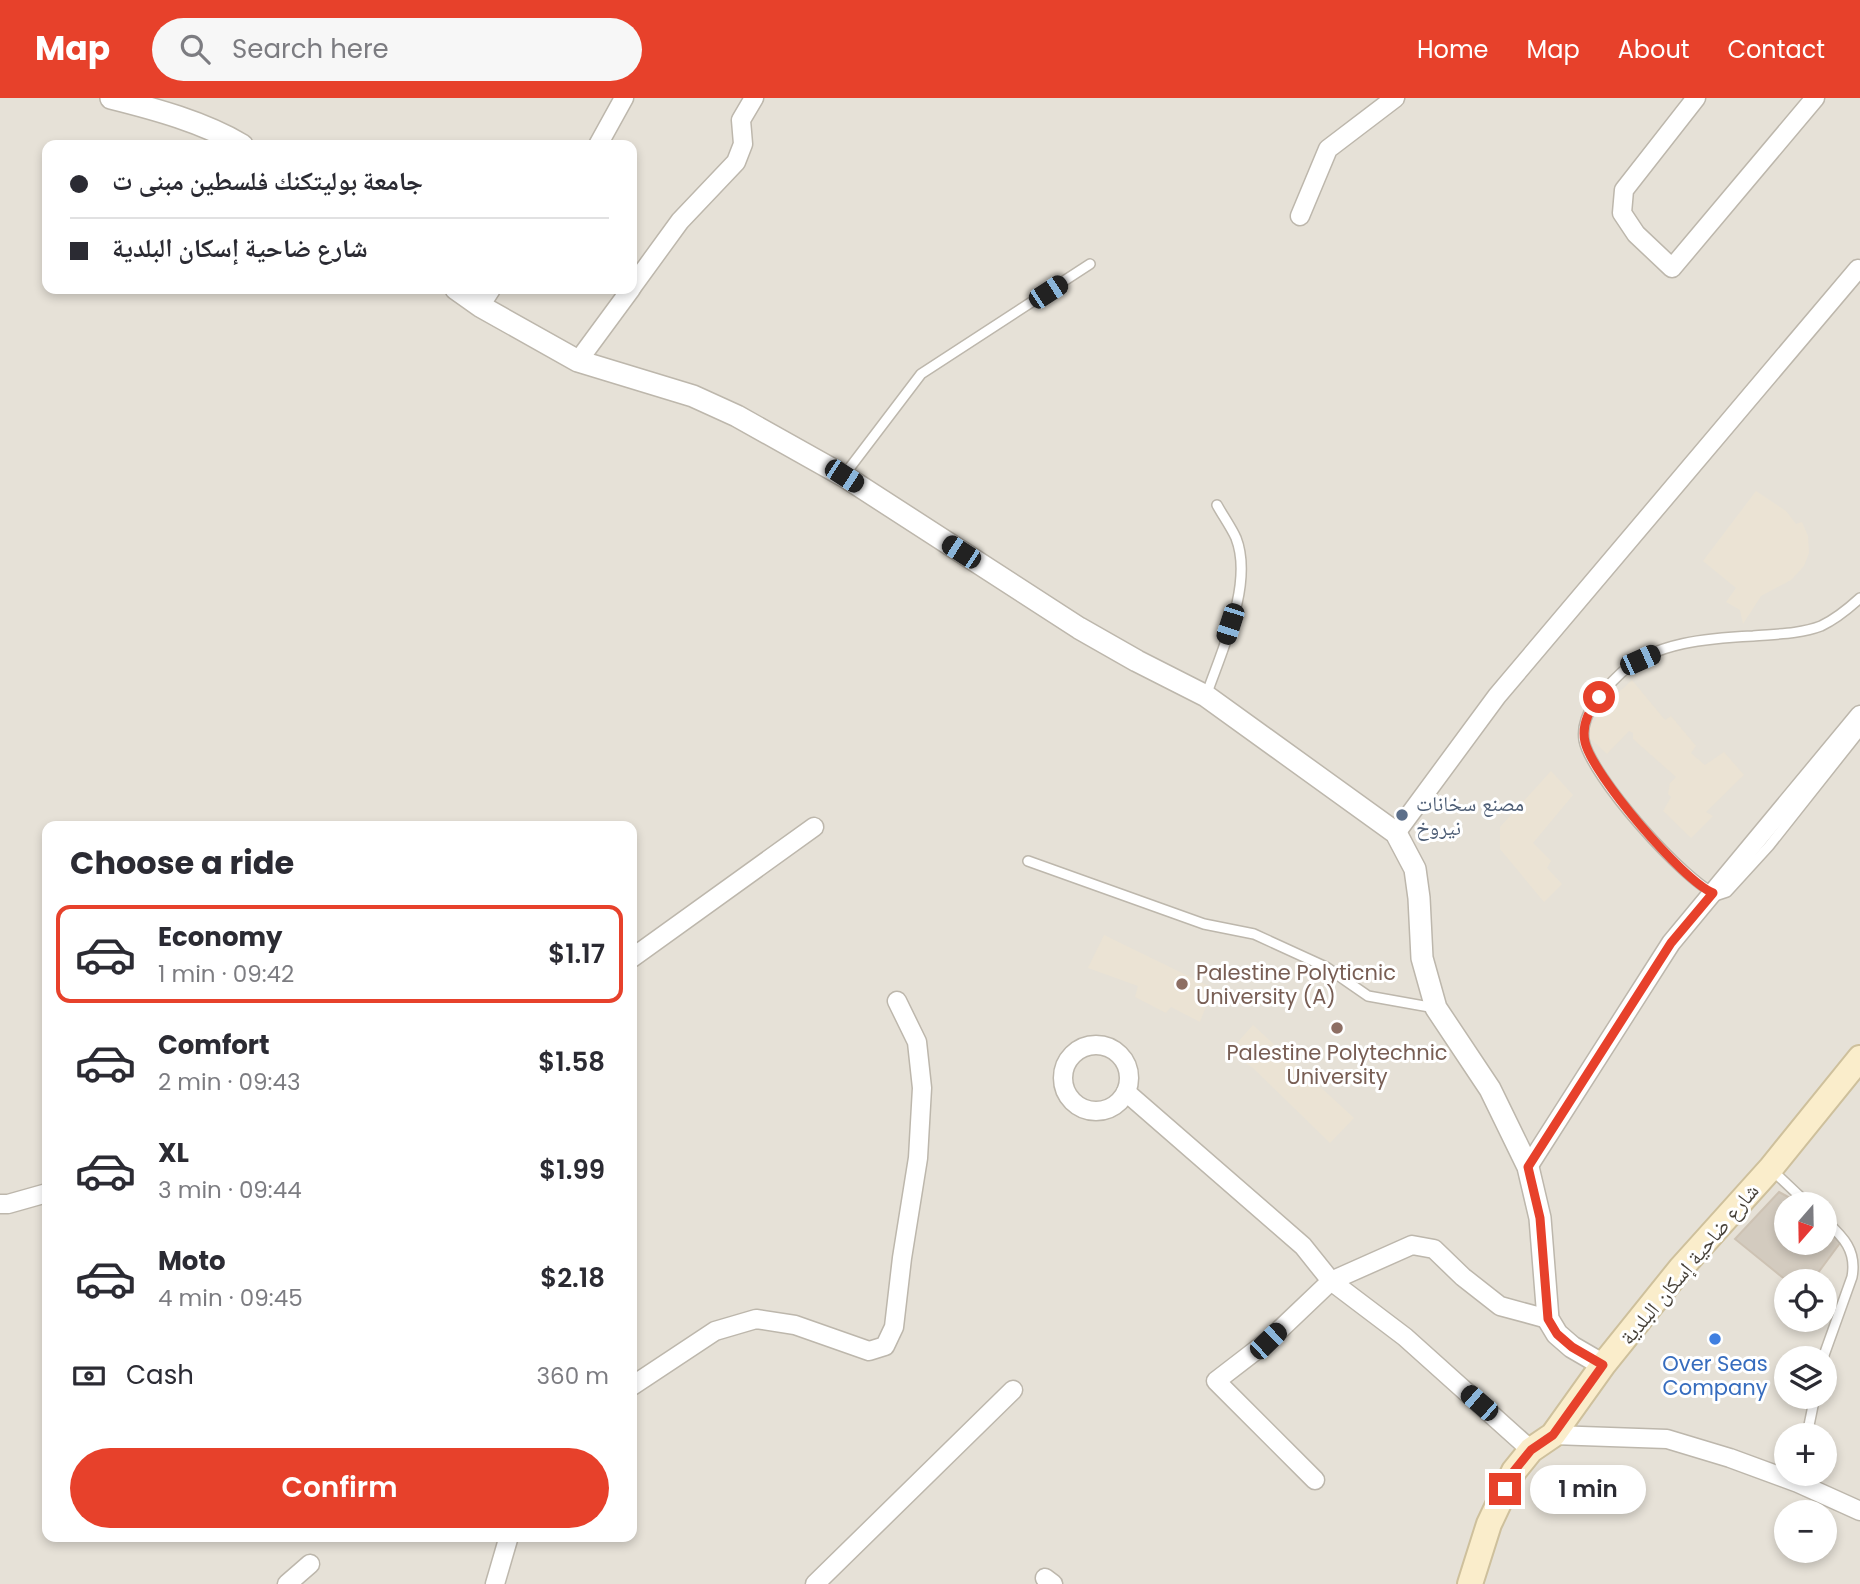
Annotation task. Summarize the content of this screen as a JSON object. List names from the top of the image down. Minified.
{"streets":{"main road":["شارع ضاحية إسكان البلدية"]},"places":["مصنع سخانات نيروخ","Palestine Polyticnic University (A)","Palestine Polytechnic University","Over Seas Company"],"north":"bottom","page":{"header":"Map","search":"Search here","nav":["Home","Map","About","Contact"],"banner":["جامعة بوليتكنك فلسطين مبنى ت","شارع ضاحية إسكان البلدية"],"heading":"Choose a ride","list":[{"name":"Economy","note":"1 min · 09:42","value":"$1.17"},{"name":"Comfort","note":"2 min · 09:43","value":"$1.58"},{"name":"XL","note":"3 min · 09:44","value":"$1.99"},{"name":"Moto","note":"4 min · 09:45","value":"$2.18"}],"map_buttons":["+","−"],"pay":["Cash","360 m"],"buttons":"Confirm","bubble":"1 min"}}
